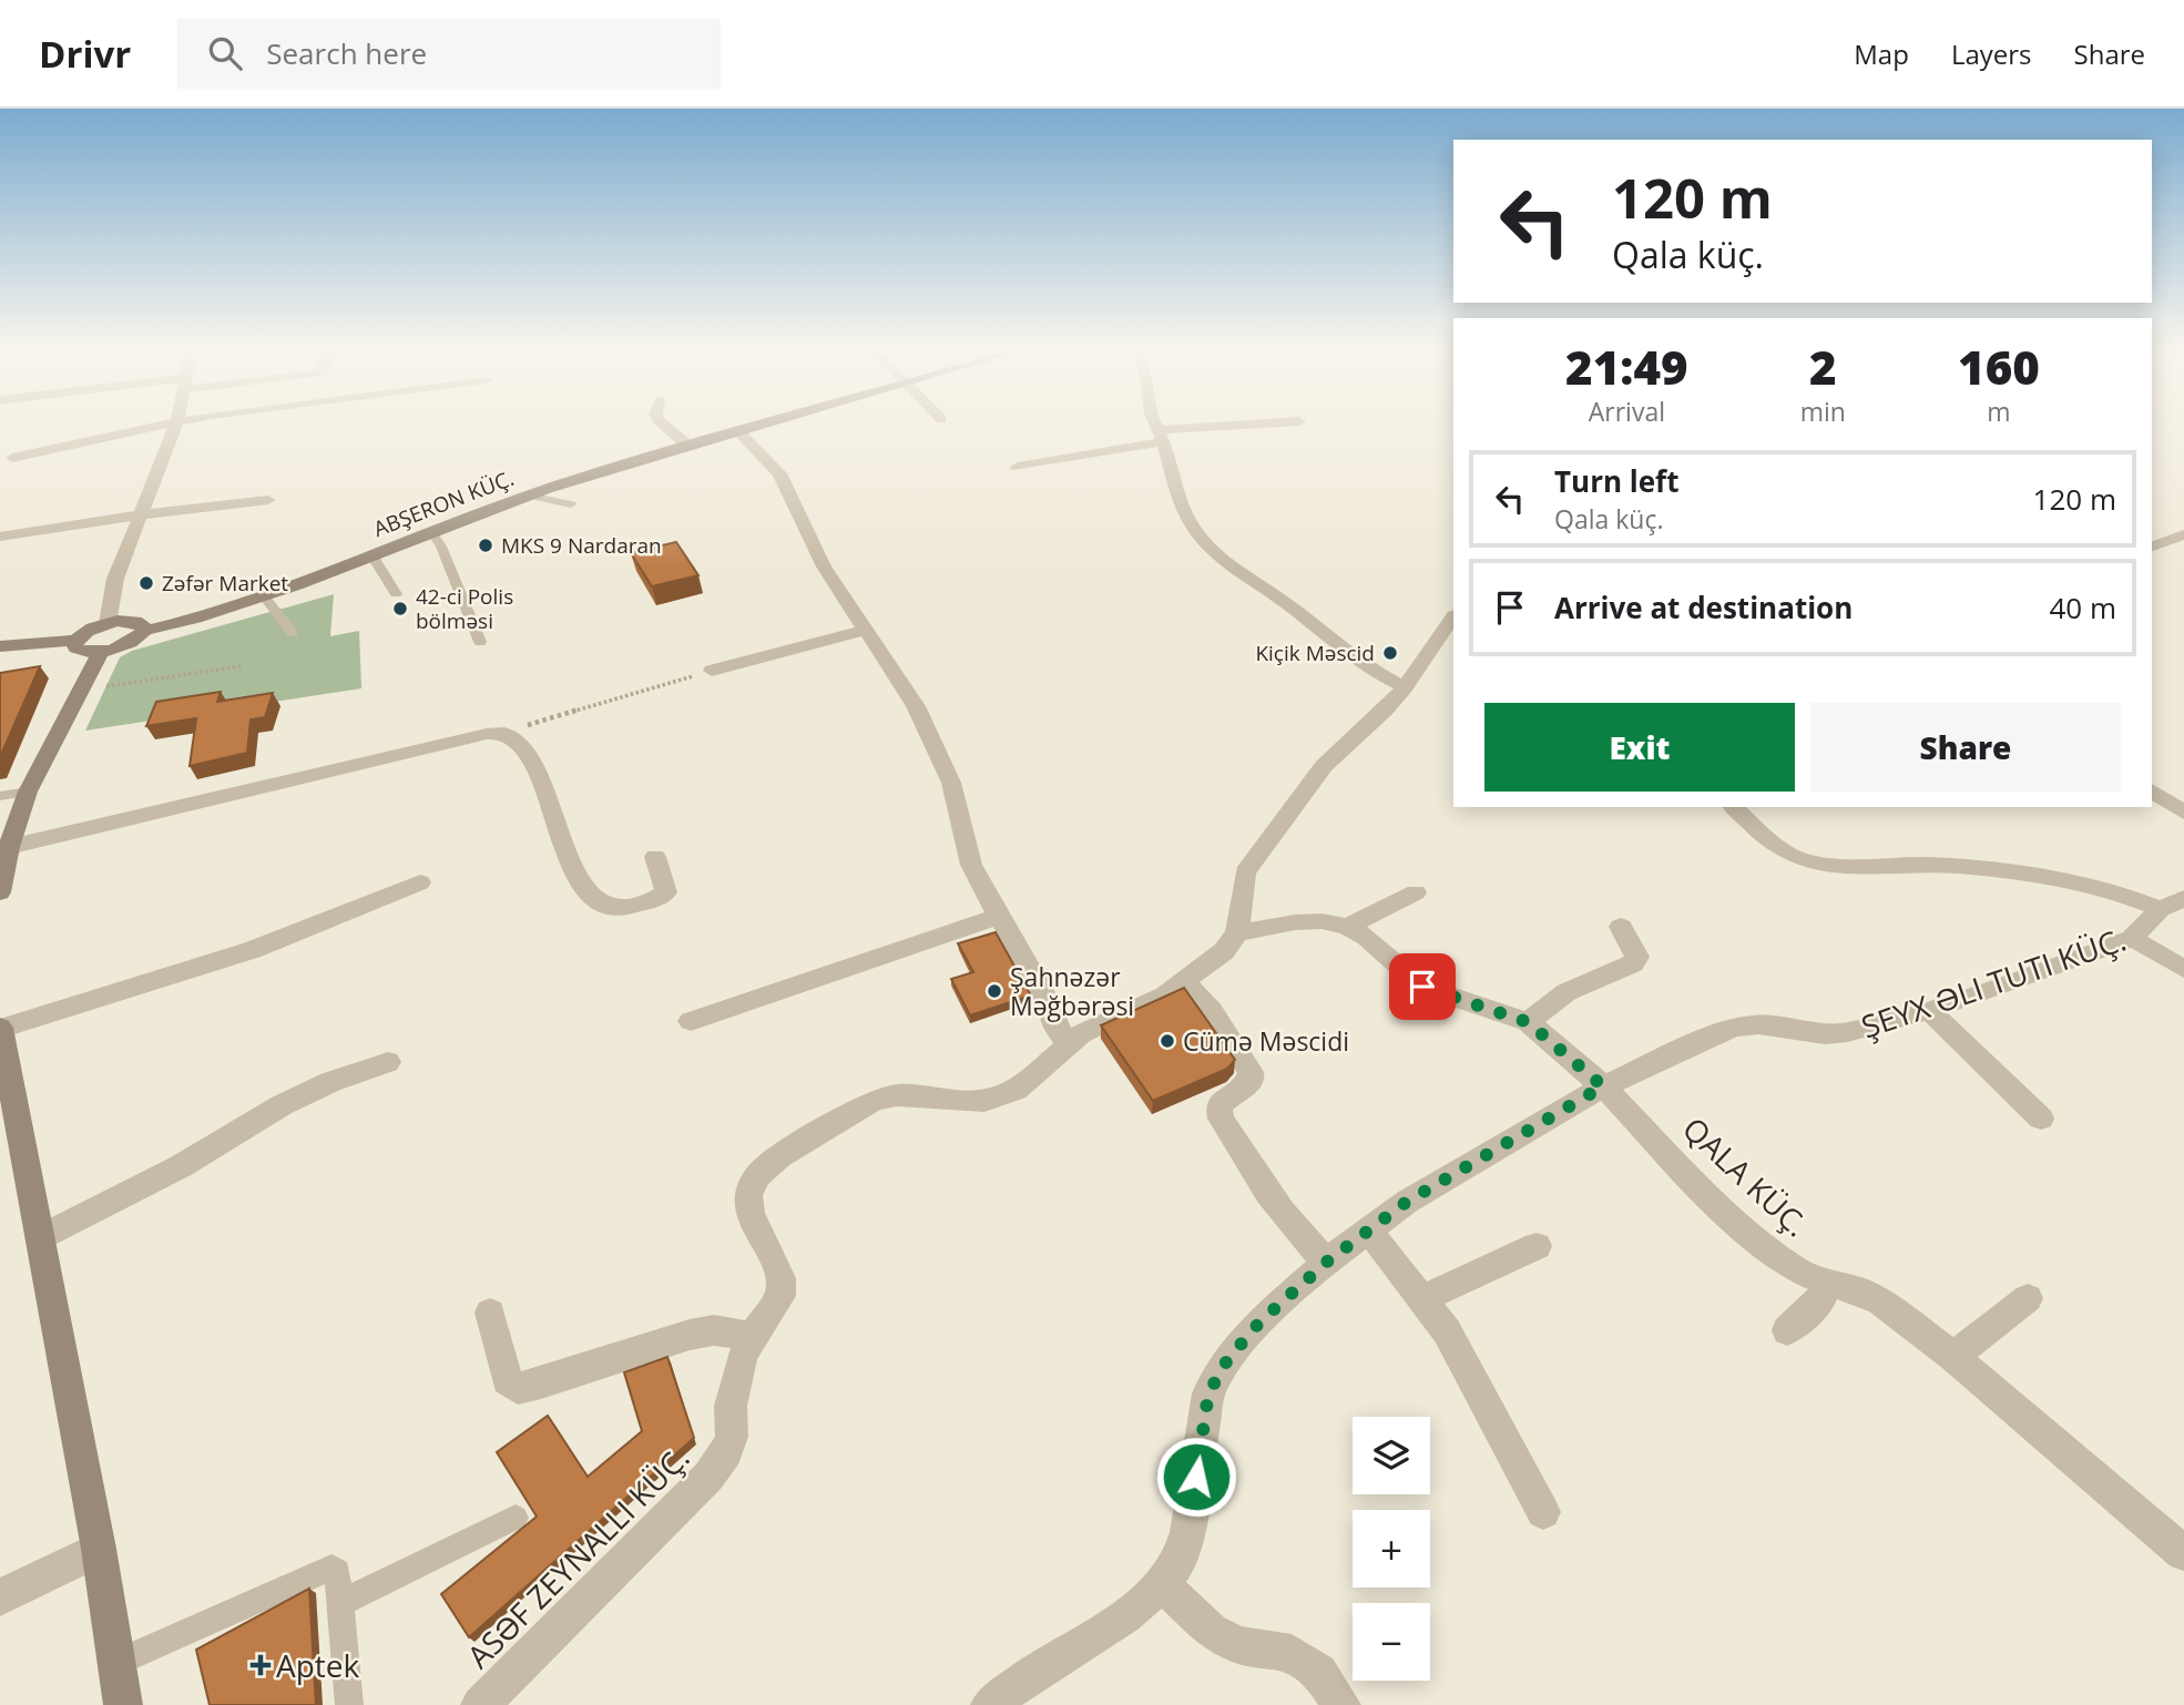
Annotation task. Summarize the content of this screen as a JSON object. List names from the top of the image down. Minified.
{"streets":{"main road":["ABŞERON KÜÇ."],"street":["ŞEYX ƏLI TUTI KÜÇ.","QALA KÜÇ."]},"crossings":[["ŞEYX ƏLI TUTI KÜÇ.","QALA KÜÇ."]],"places":{"other":["MKS 9 Nardaran","Zəfər Market","42-ci Polis bölməsi","Kiçik Məscid","Şahnəzər Məğbərəsi","Cümə Məscidi"],"health":["Aptek"]},"page":{"header":"Drivr","search":"Search here","nav":["Map","Layers","Share"],"turn":["120 m","Qala küç."],"eta":["21:49","Arrival","2","min","160","m"],"list":[{"name":"Turn left","note":"Qala küç.","value":"120 m"},{"name":"Arrive at destination","value":"40 m"}],"buttons":["Exit","Share"],"map_buttons":["+","−"]}}
